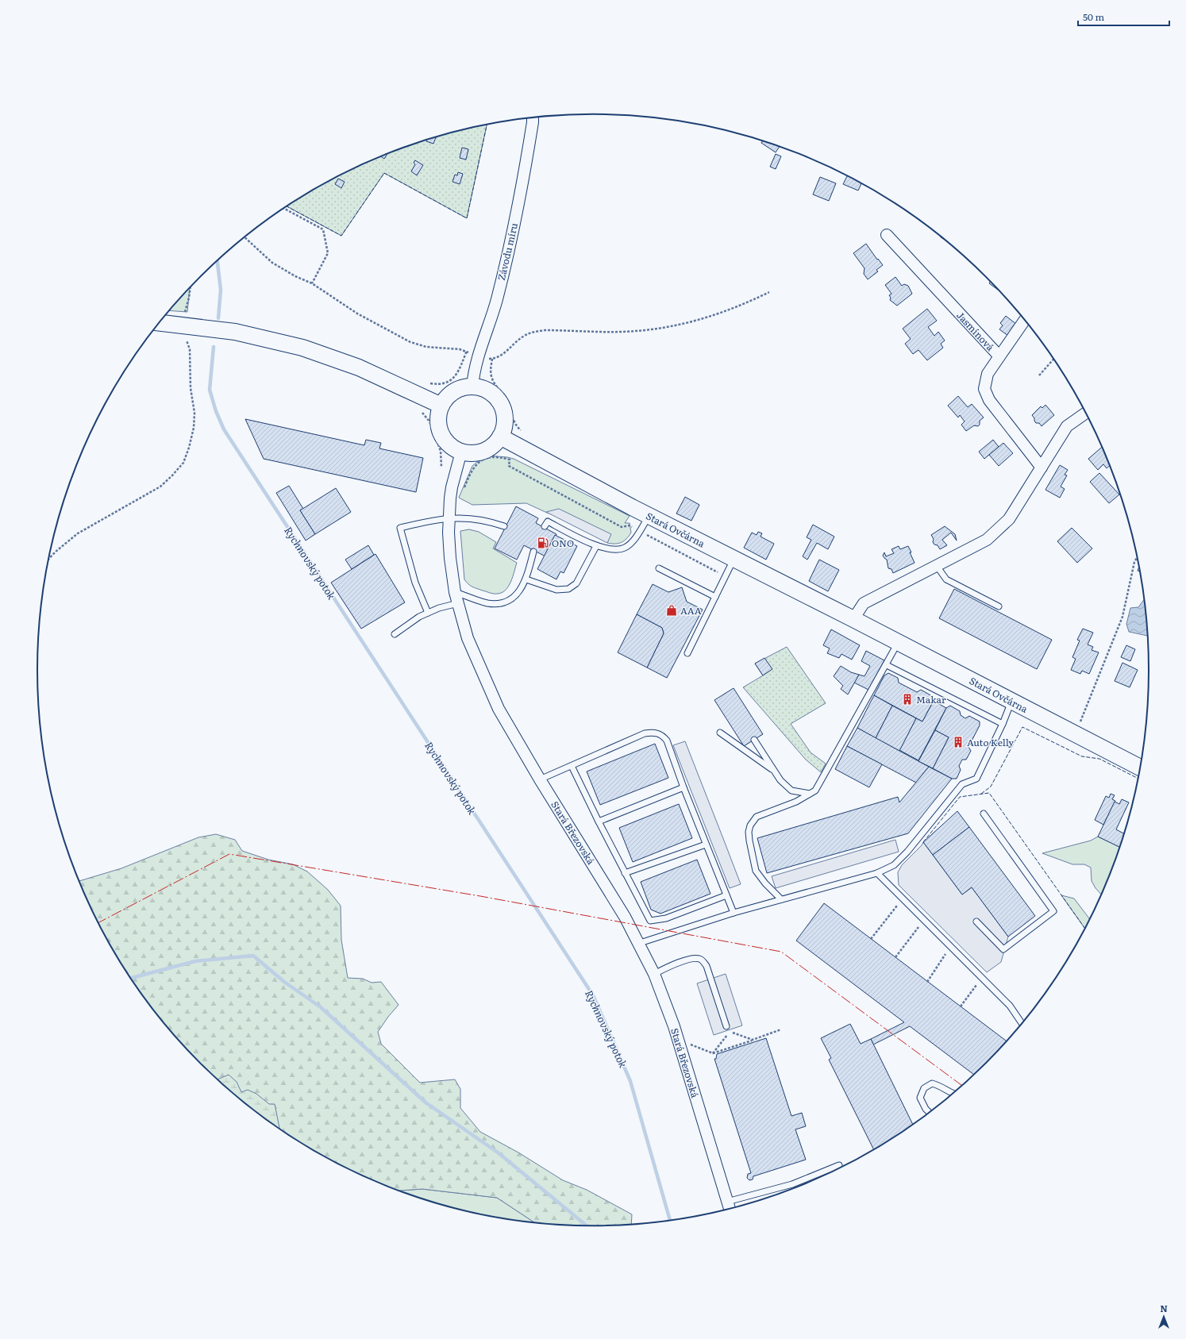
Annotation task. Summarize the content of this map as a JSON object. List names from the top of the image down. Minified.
{"streets":{"main road":["Stará Ovčárna"],"street":["Závodu míru","Jasmínová","Stará Březovská"]},"crossings":[["Závodu míru","Stará Ovčárna"],["Závodu míru","Stará Březovská"],["Stará Ovčárna","Stará Březovská"]],"water":["Rychnovský potok"],"places":{"fuel station":["ONO"],"shop":["AAA"],"building":["Makar","Auto Kelly"]},"scale_bar":"50 m","north":"top"}
